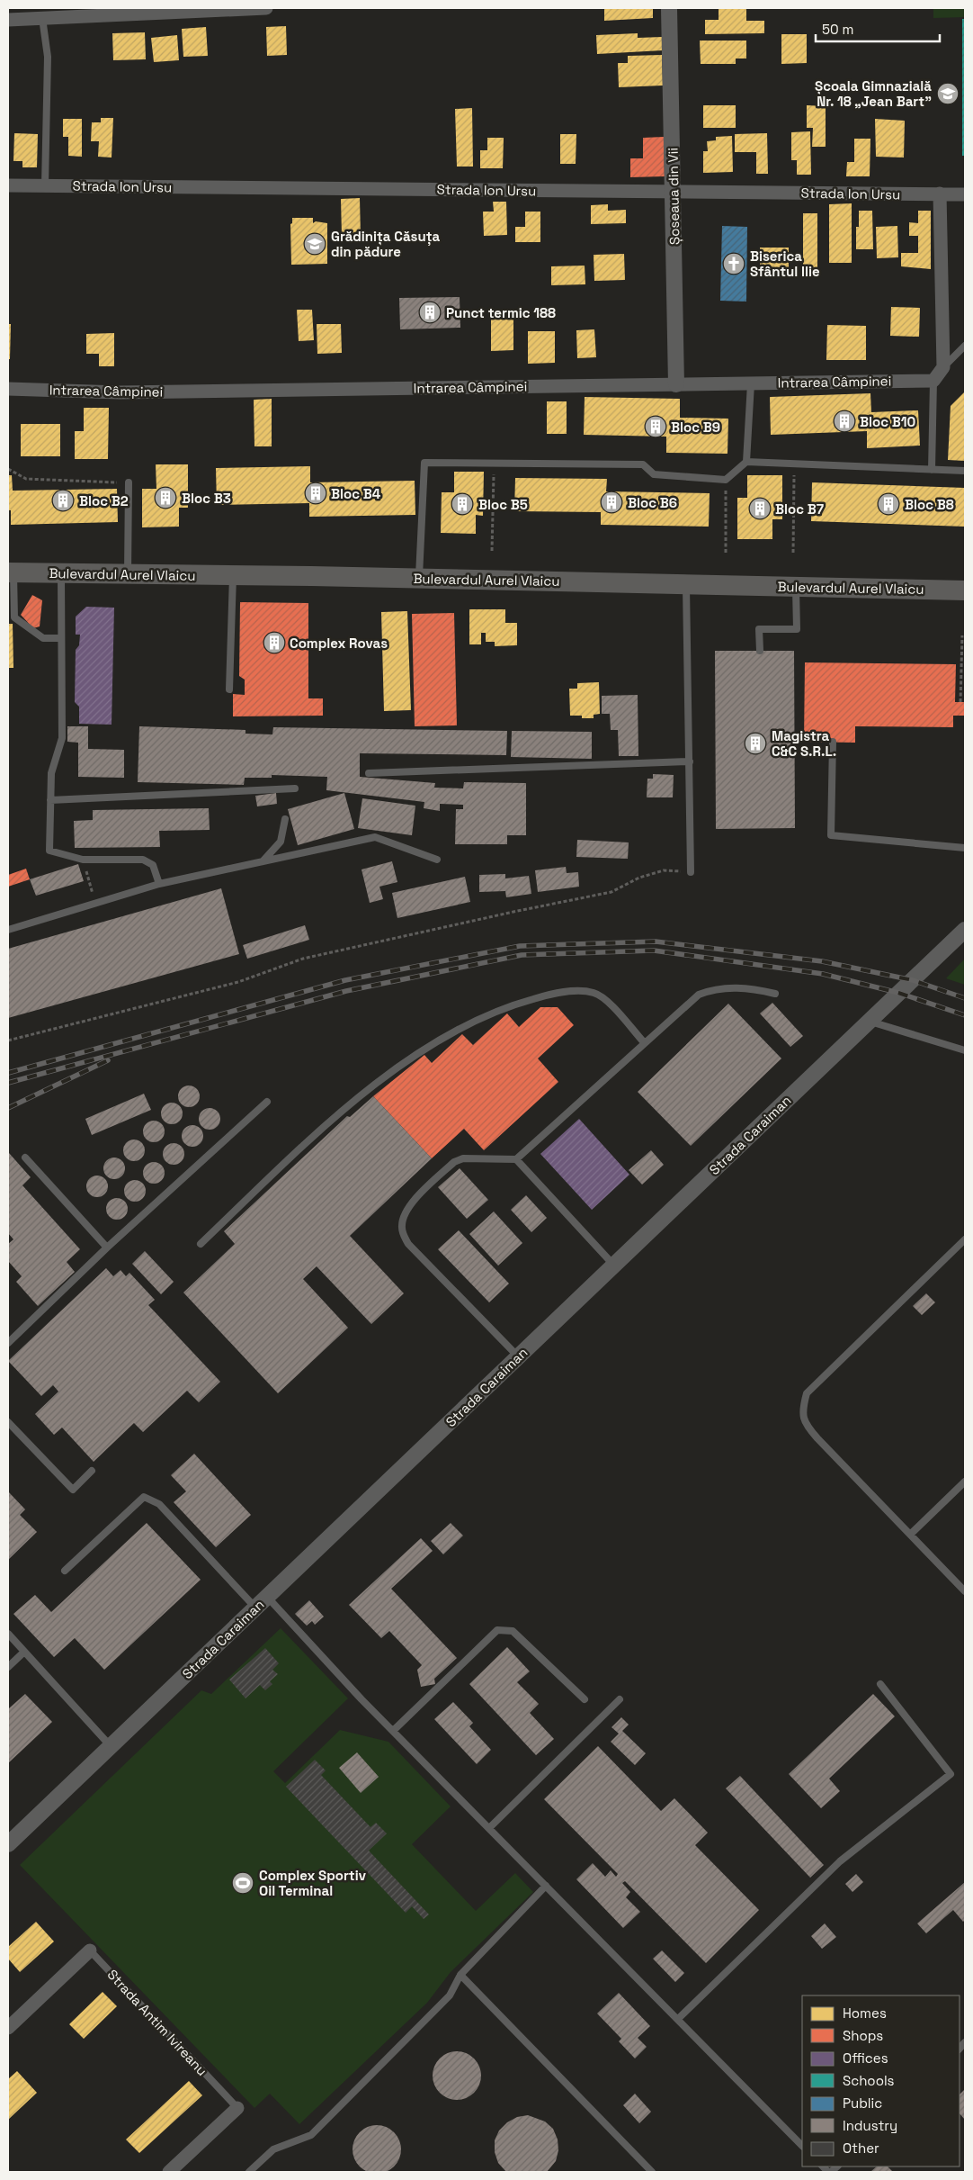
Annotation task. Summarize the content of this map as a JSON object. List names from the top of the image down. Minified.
{"streets":{"main road":["Bulevardul Aurel Vlaicu"],"street":["Strada Ion Ursu","Șoseaua din Vii","Intrarea Câmpinei","Strada Caraiman","Strada Antim Ivireanu"]},"crossings":[["Strada Ion Ursu","Șoseaua din Vii"],["Șoseaua din Vii","Intrarea Câmpinei"]],"places":{"school or university":["Școala Gimnazială Nr. 18 „Jean Bart”","Grădinița Căsuța din pădure"],"church":["Biserica Sfântul Ilie"],"building":["Punct termic 188","Bloc B10","Bloc B9","Bloc B4","Bloc B3","Bloc B2","Bloc B6","Bloc B5","Bloc B8","Bloc B7","Complex Rovas","Magistra C&C S.R.L."],"sports":["Complex Sportiv Oil Terminal"]},"legend":["Homes","Shops","Offices","Schools","Public","Industry","Other"],"scale_bar":"50 m"}
